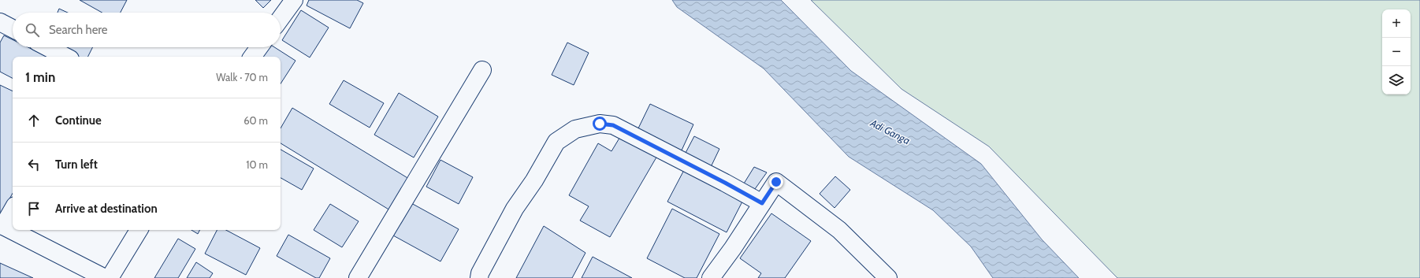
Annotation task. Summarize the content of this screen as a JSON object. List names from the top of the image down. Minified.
{"water":["Adi Ganga"],"page":{"map_buttons":["+","−"],"search":"Search here","heading":["1 min","Walk · 70 m"],"list":[["Continue","60 m"],["Turn left","10 m"],"Arrive at destination"]}}
